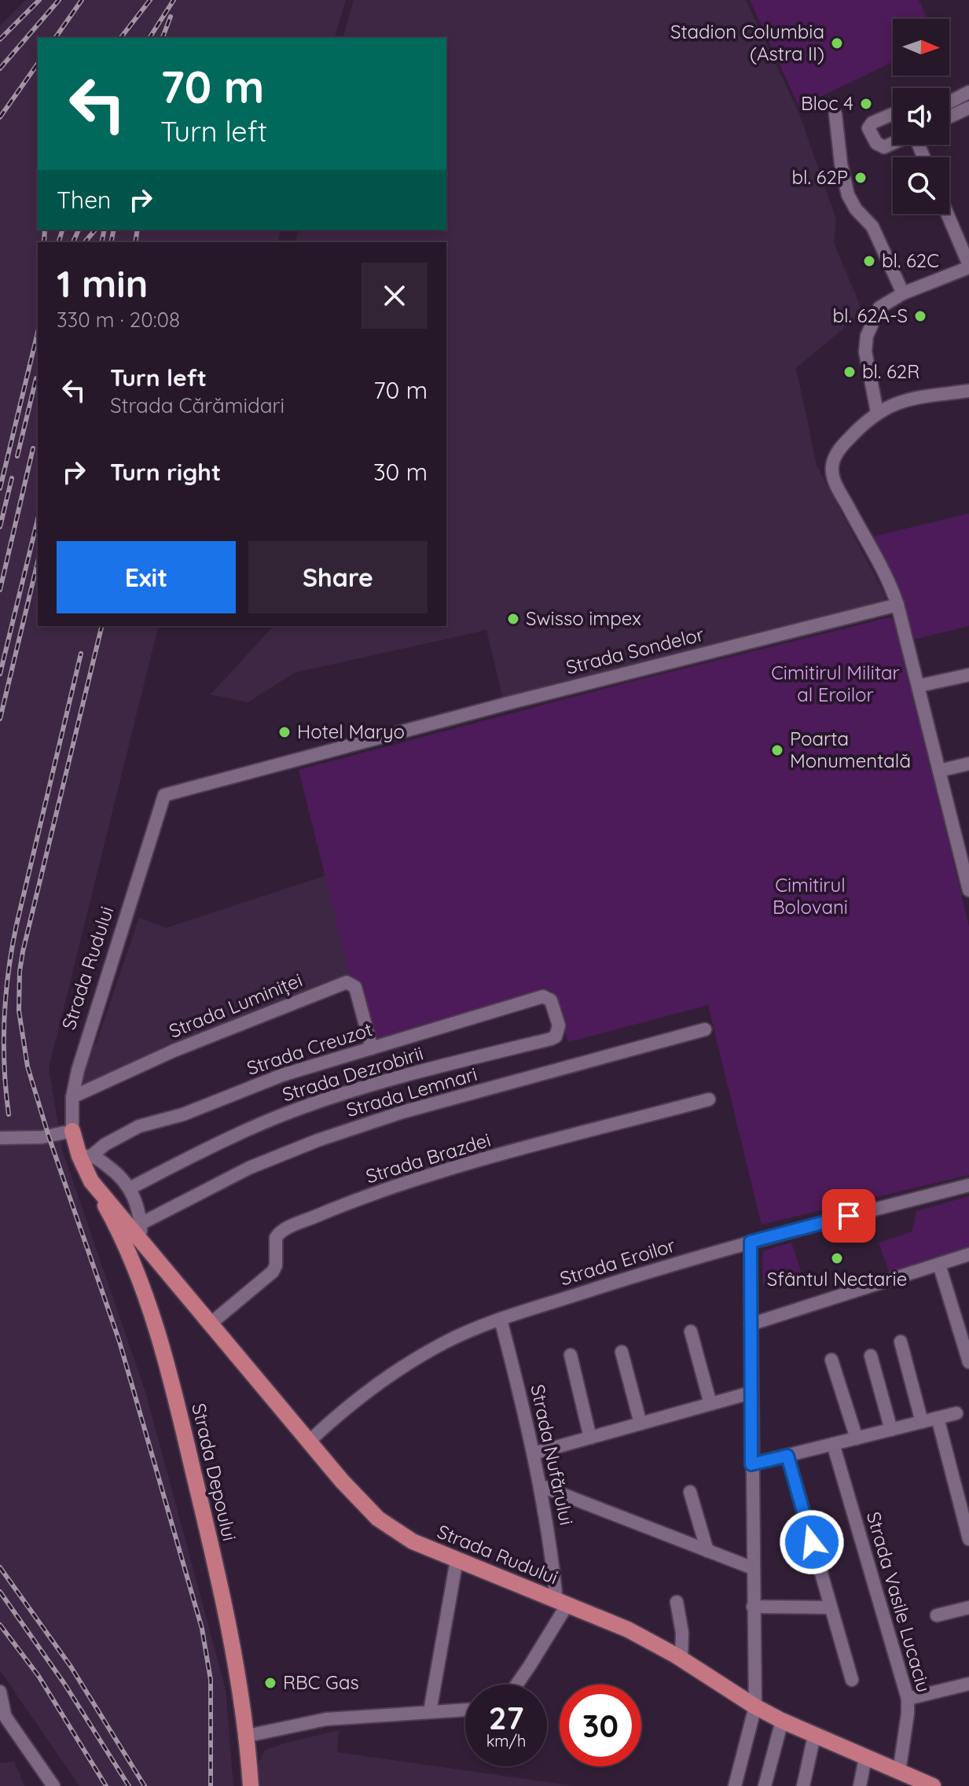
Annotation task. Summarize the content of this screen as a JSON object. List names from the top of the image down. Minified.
{"streets":{"main road":["Strada Rudului","Strada Depoului"],"street":["Strada Sondelor","Strada Luminiței","Strada Creuzot","Strada Dezrobirii","Strada Lemnari","Strada Brazdei","Strada Eroilor","Strada Nufărului","Strada Vasile Lucaciu"]},"crossings":[["Strada Sondelor","Strada Rudului"],["Strada Rudului","Strada Luminiței"],["Strada Rudului","Strada Creuzot"],["Strada Rudului","Strada Dezrobirii"],["Strada Rudului","Strada Lemnari"],["Strada Rudului","Strada Brazdei"],["Strada Rudului","Strada Eroilor"],["Strada Rudului","Strada Nufărului"],["Strada Rudului","Strada Depoului"],["Strada Rudului","Strada Vasile Lucaciu"],["Strada Luminiței","Strada Creuzot"],["Strada Creuzot","Strada Dezrobirii"],["Strada Eroilor","Strada Nufărului"]],"parks":["Cimitirul Militar al Eroilor","Cimitirul Bolovani"],"places":["Stadion Columbia (Astra II)","Bloc 4","bl. 62P","bl. 62C","bl. 62A-S","bl. 62R","Swisso impex","Hotel Maryo","Poarta Monumentală","Sfântul Nectarie","RBC Gas"],"north":"right","page":{"turn":["70 m","Turn left"],"then":"Then","heading":["1 min","330 m · 20:08"],"list":[{"name":"Turn left","note":"Strada Cărămidari","value":"70 m"},{"name":"Turn right","value":"30 m"}],"buttons":["Exit","Share"],"speed":"27 km/h","limit":"30"}}
